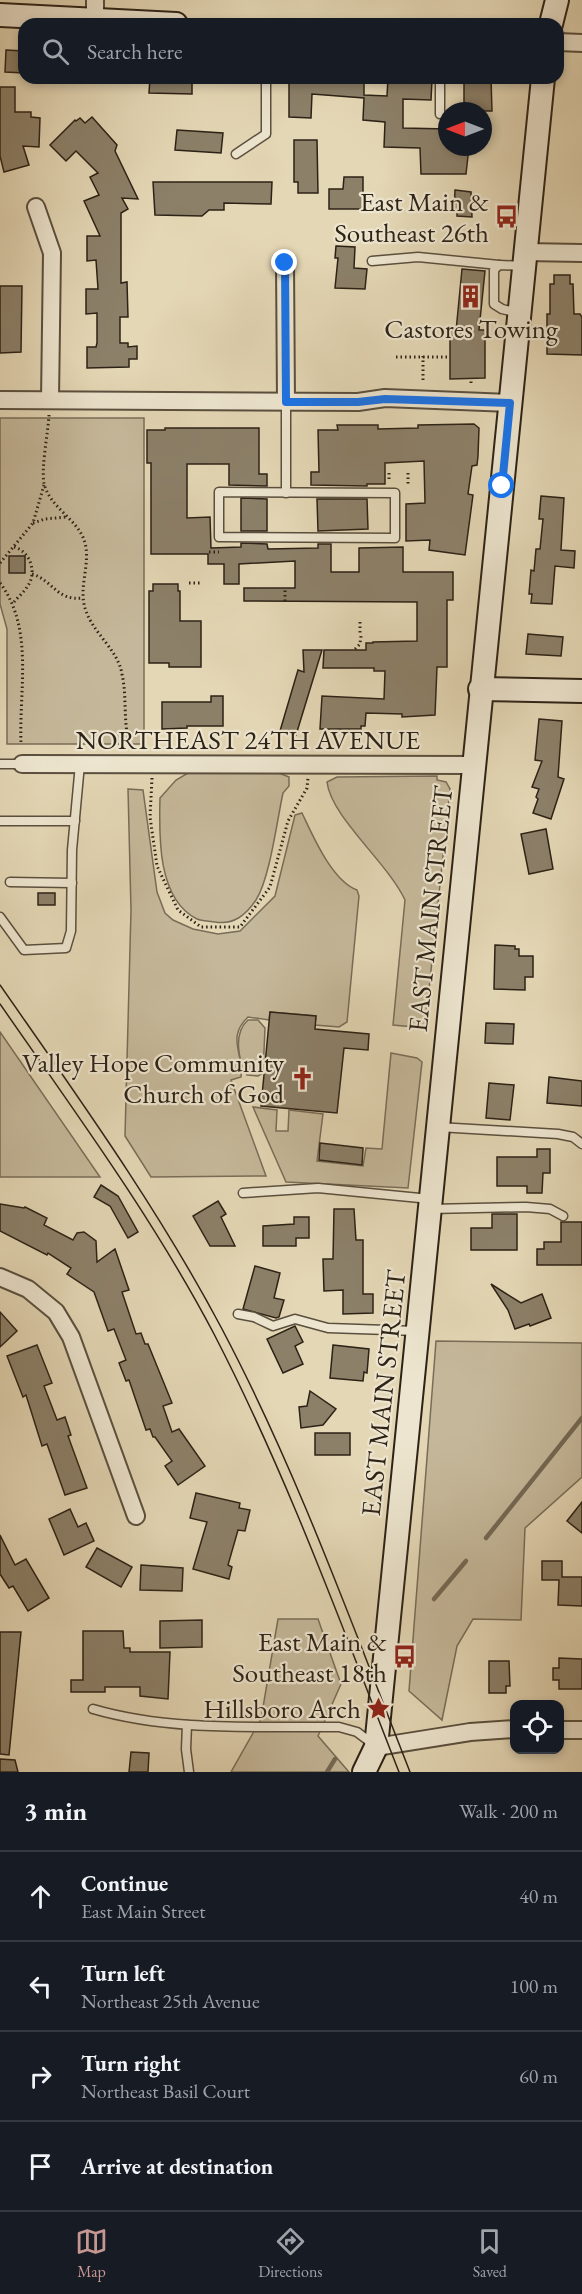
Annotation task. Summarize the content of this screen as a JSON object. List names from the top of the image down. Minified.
{"streets":{"main road":["EAST MAIN STREET"],"street":["NORTHEAST 24TH AVENUE"]},"crossings":[["NORTHEAST 24TH AVENUE","EAST MAIN STREET"]],"places":{"bus stop":["East Main & Southeast 26th","East Main & Southeast 18th"],"building":["Castores Towing"],"church":["Valley Hope Community Church of God"],"place":["Hillsboro Arch"]},"north":"left","page":{"search":"Search here","heading":["3 min","Walk · 200 m"],"list":[["Continue","East Main Street","40 m"],["Turn left","Northeast 25th Avenue","100 m"],["Turn right","Northeast Basil Court","60 m"],"Arrive at destination"],"nav":["Map","Directions","Saved"]}}
